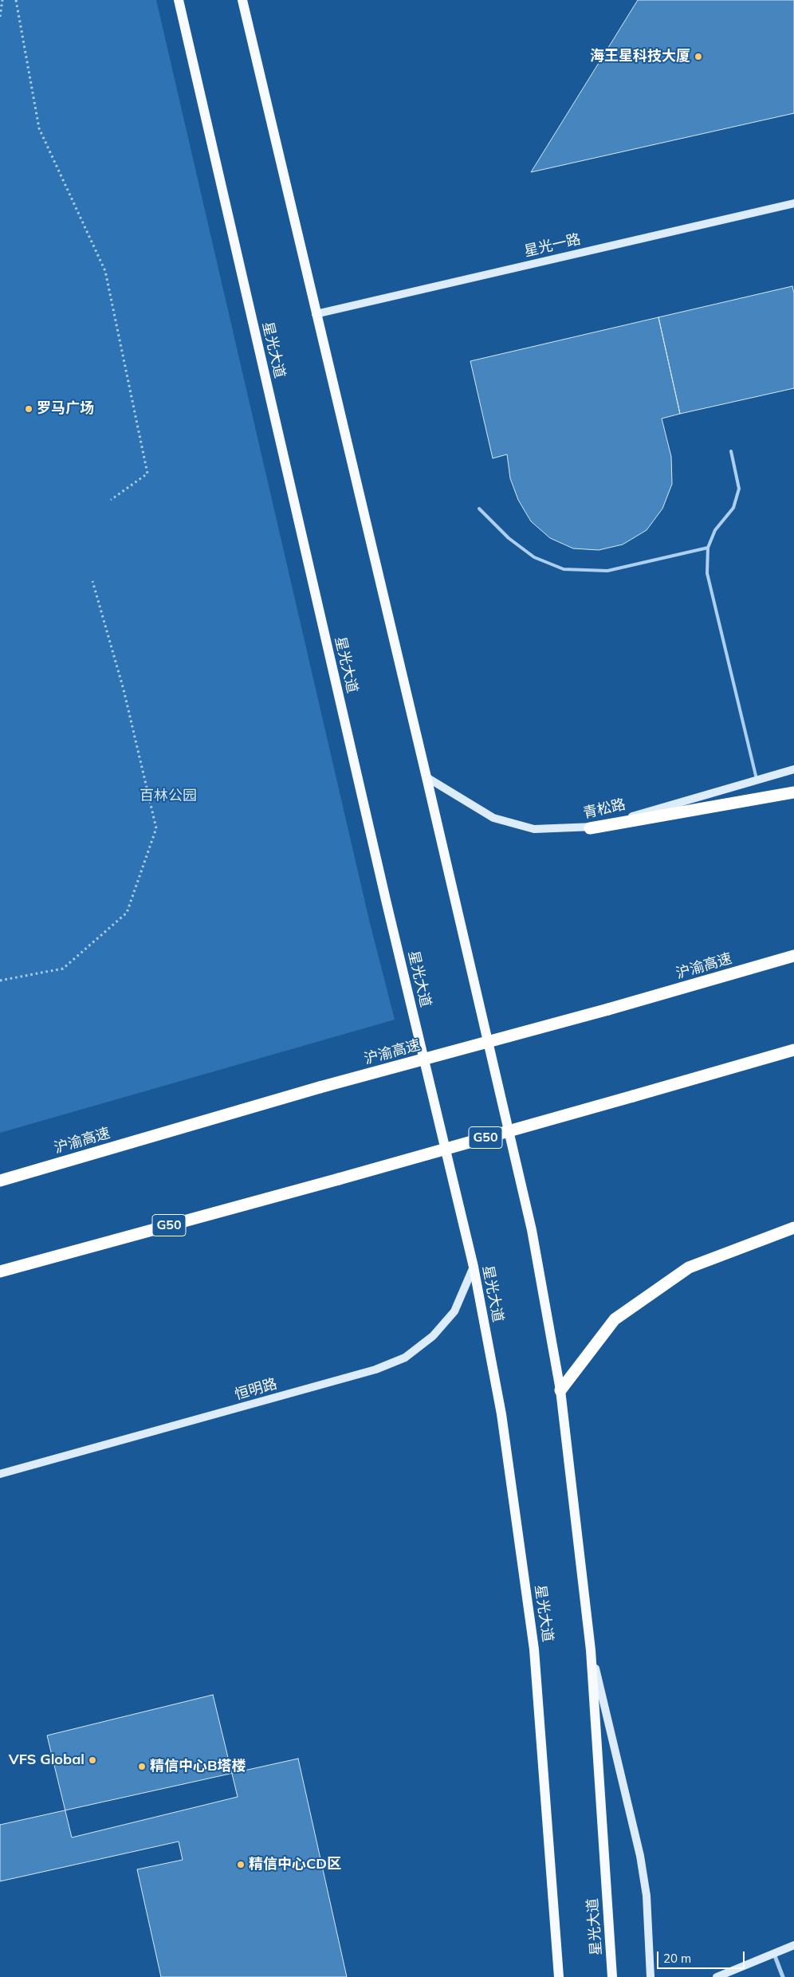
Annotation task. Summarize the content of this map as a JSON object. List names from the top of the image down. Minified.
{"streets":{"highway":["沪渝高速","G50"],"main road":["星光大道"],"street":["星光一路","青松路","恒明路"]},"crossings":[["星光一路","星光大道"],["星光大道","青松路"],["星光大道","恒明路"]],"parks":["百林公园"],"places":["海王星科技大厦","罗马广场","VFS Global","精信中心B塔楼","精信中心CD区"],"scale_bar":"20 m"}
